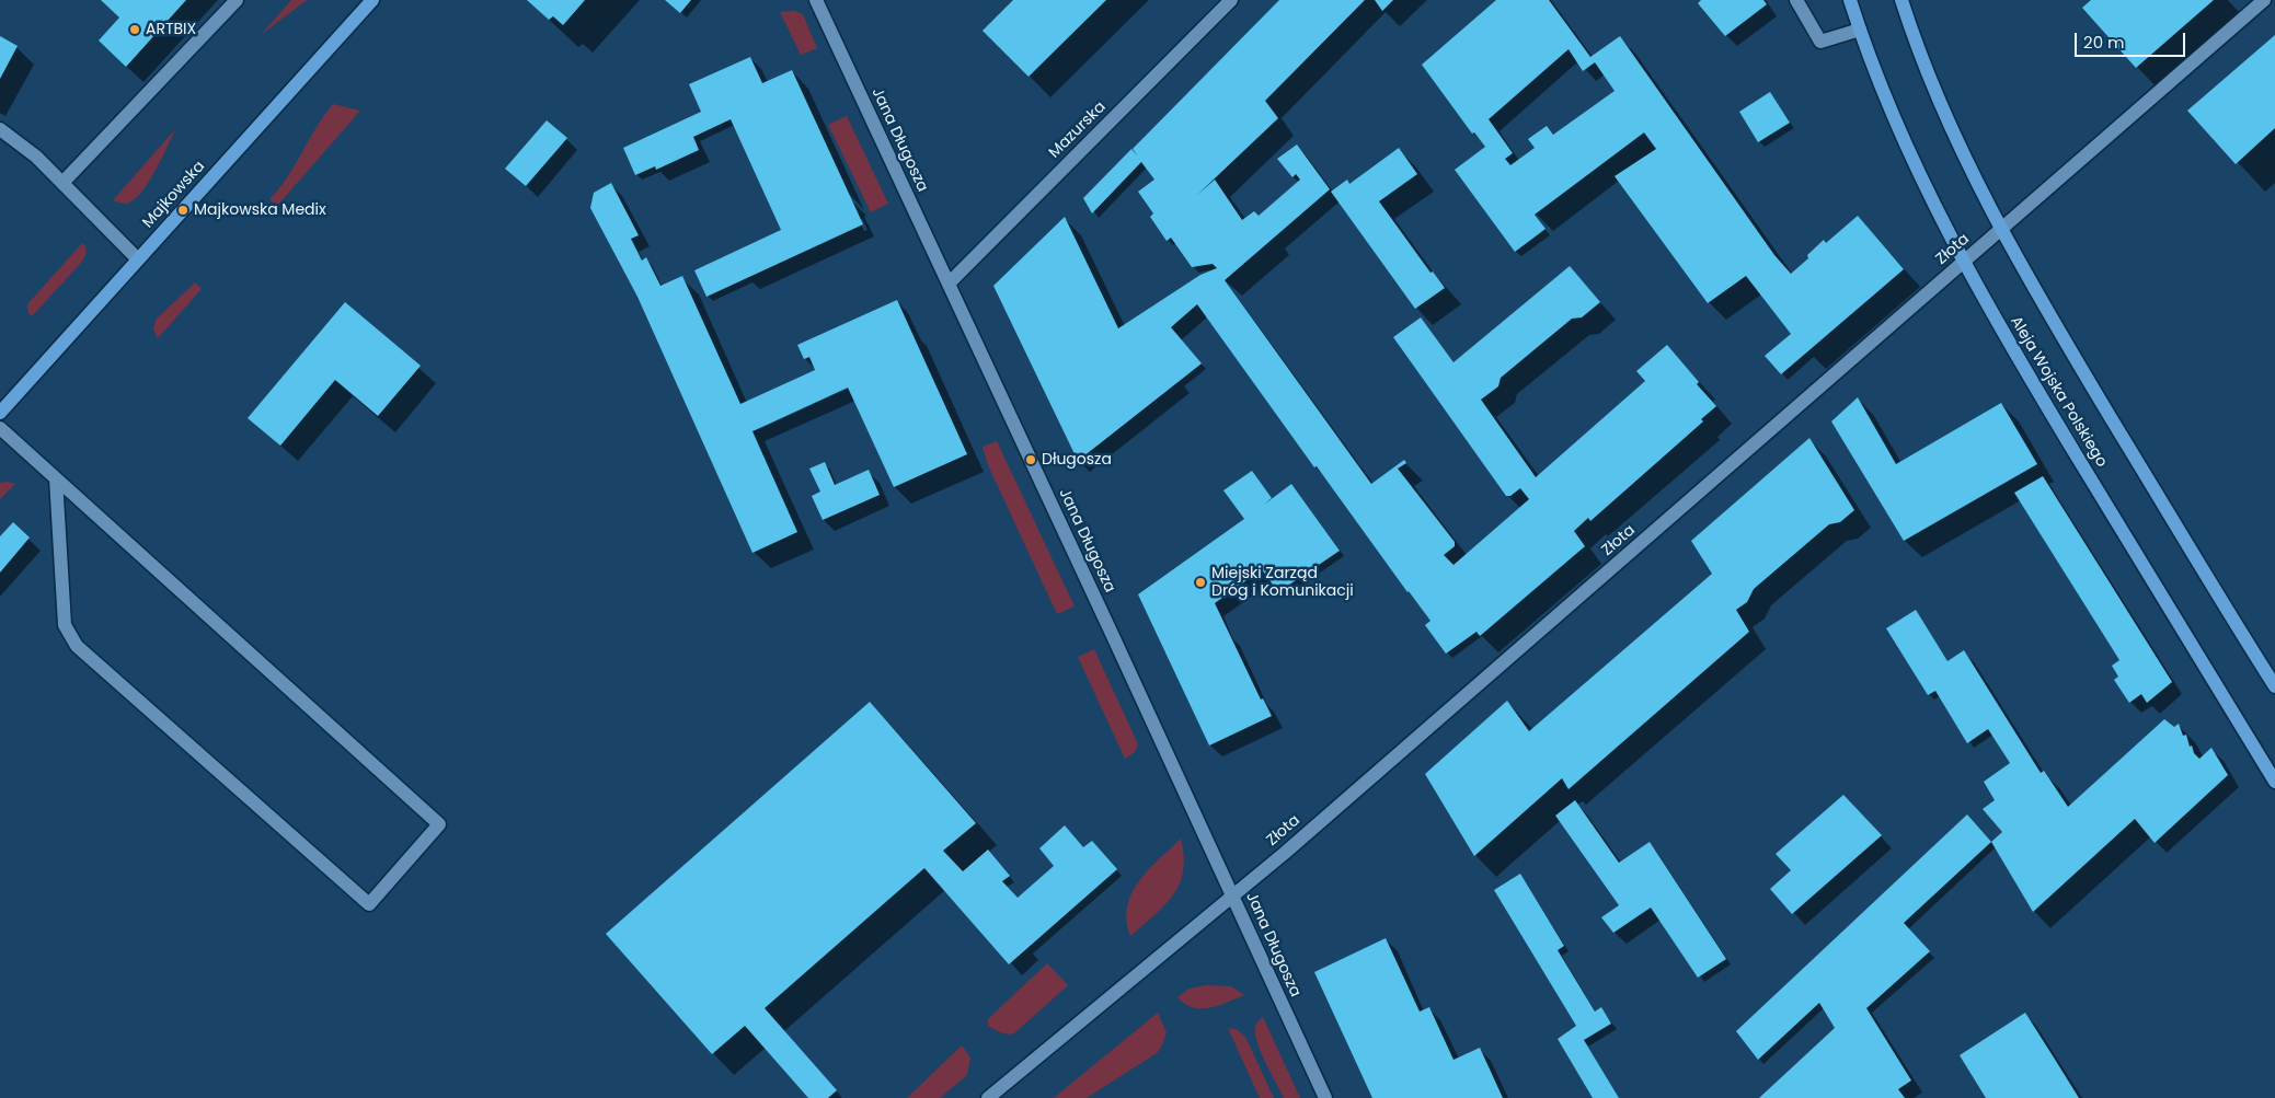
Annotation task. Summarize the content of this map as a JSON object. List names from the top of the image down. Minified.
{"streets":{"main road":["Majkowska","Aleja Wojska Polskiego"],"street":["Mazurska","Jana Długosza","Złota"]},"crossings":[["Mazurska","Jana Długosza"],["Jana Długosza","Złota"],["Złota","Aleja Wojska Polskiego"]],"places":["ARTBIX","Majkowska Medix","Długosza","Miejski Zarząd Dróg i Komunikacji"],"scale_bar":"20 m"}
